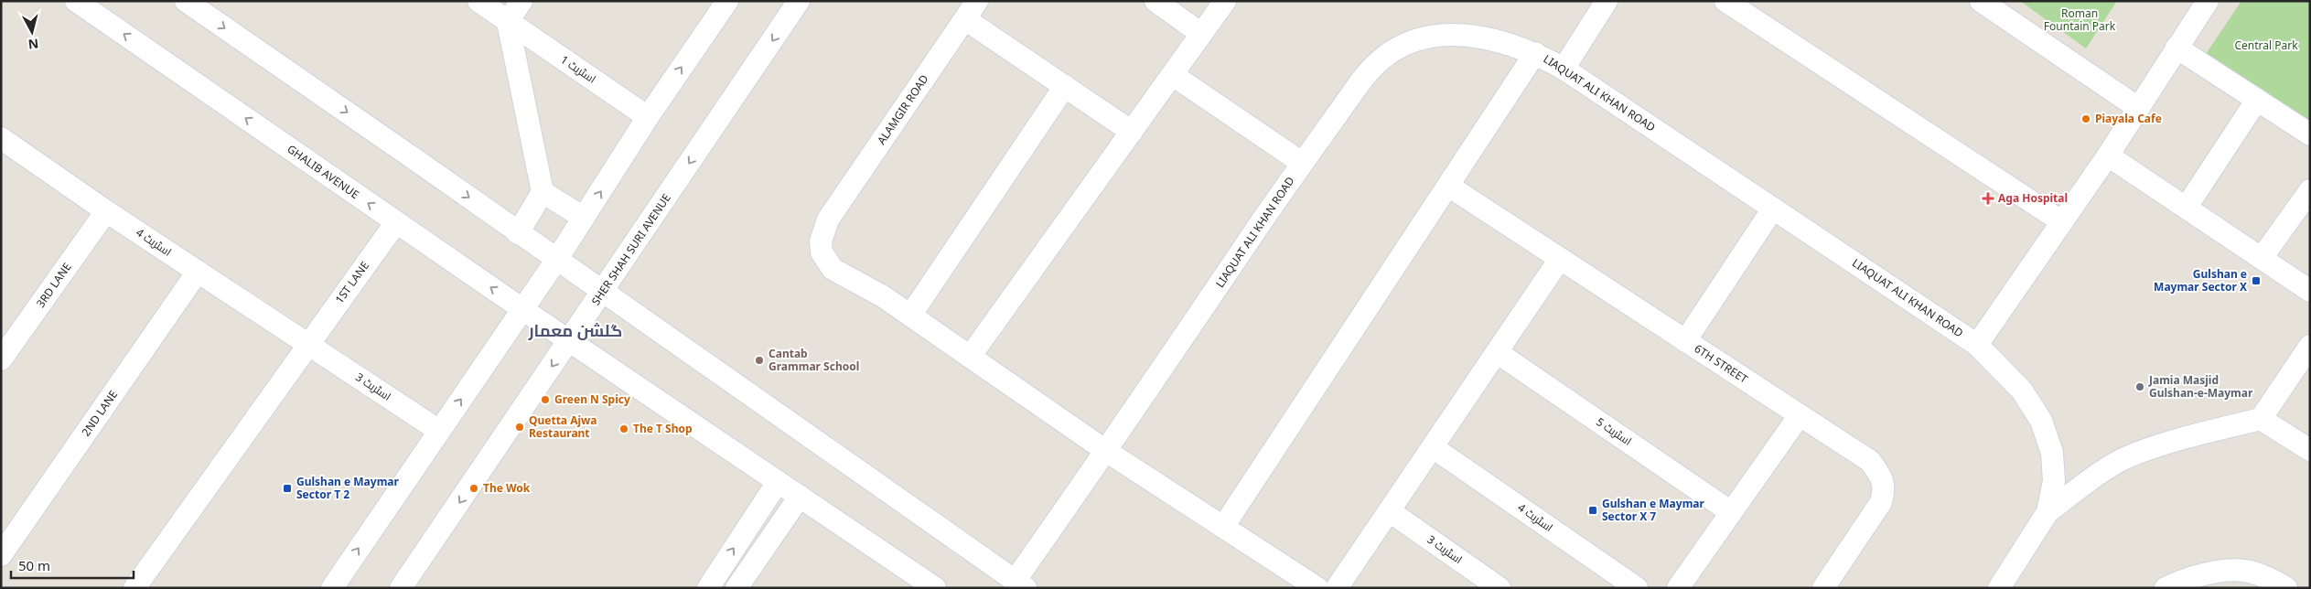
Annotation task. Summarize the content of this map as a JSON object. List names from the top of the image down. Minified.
{"streets":{"street":["اسٹریٹ 1","LIAQUAT ALI KHAN ROAD","ALAMGIR ROAD","GHALIB AVENUE","اسٹریٹ 4","SHER SHAH SURI AVENUE","1ST LANE","3RD LANE","6TH STREET","اسٹریٹ 3","2ND LANE","اسٹریٹ 5"]},"crossings":[["LIAQUAT ALI KHAN ROAD","ALAMGIR ROAD"],["GHALIB AVENUE","SHER SHAH SURI AVENUE"],["GHALIB AVENUE","1ST LANE"],["اسٹریٹ 4","1ST LANE"],["اسٹریٹ 4","3RD LANE"],["اسٹریٹ 4","اسٹریٹ 3"],["اسٹریٹ 4","2ND LANE"],["1ST LANE","اسٹریٹ 3"]],"districts":["گلشن معمار"],"parks":["Roman Fountain Park","Central Park"],"places":{"other":["Piayala Cafe","Cantab Grammar School","Jamia Masjid Gulshan-e-Maymar","Green N Spicy","Quetta Ajwa Restaurant","The T Shop","The Wok"],"health":["Aga Hospital"],"transit":["Gulshan e Maymar Sector X","Gulshan e Maymar Sector T 2","Gulshan e Maymar Sector X 7"]},"scale_bar":"50 m","north":"bottom"}
